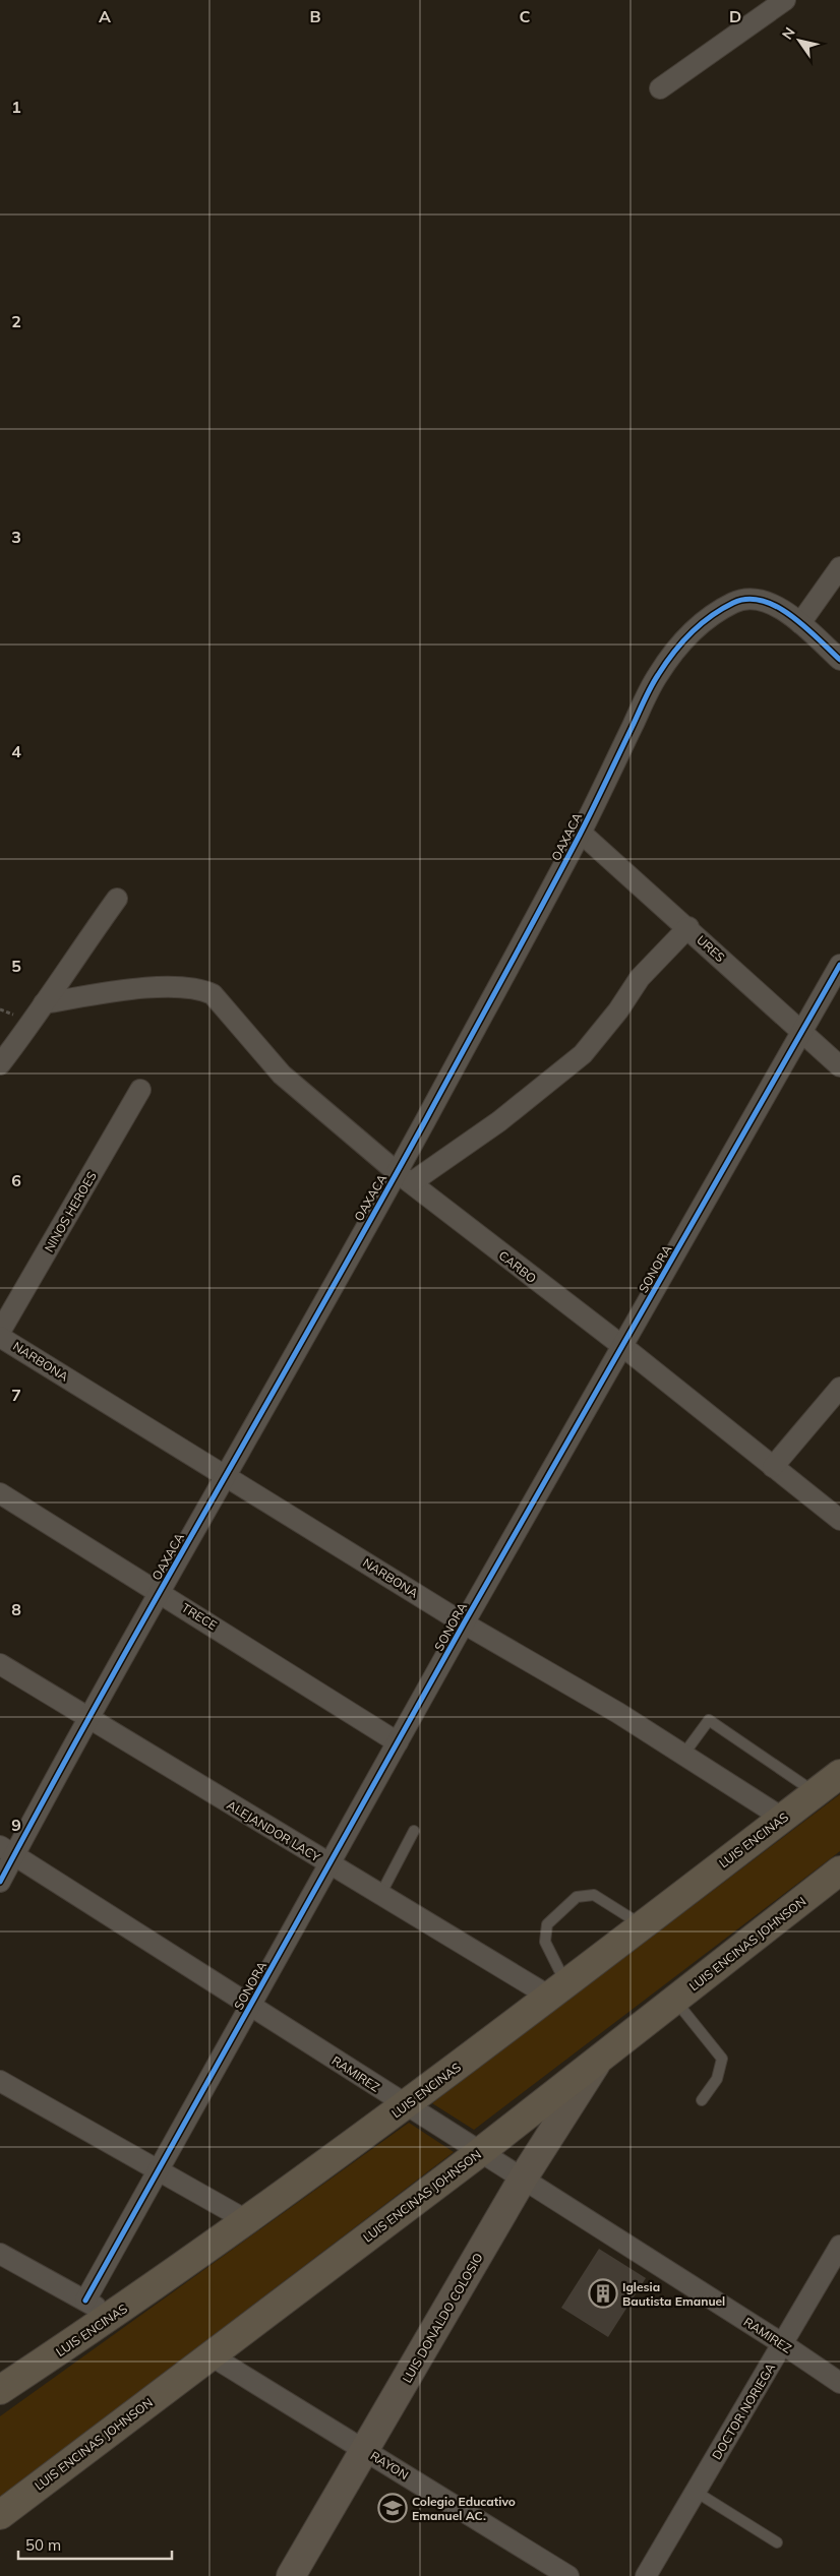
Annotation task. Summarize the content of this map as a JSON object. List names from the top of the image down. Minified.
{"streets":{"main road":["LUIS ENCINAS","LUIS ENCINAS JOHNSON","LUIS DONALDO COLOSIO"],"street":["OAXACA","URES","NINOS HEROES","CARBO","SONORA","NARBONA","TRECE","ALEJANDOR LACY","RAMIREZ","DOCTOR NORIEGA","RAYON"]},"crossings":[["OAXACA","URES"],["OAXACA","CARBO"],["OAXACA","NARBONA"],["OAXACA","TRECE"],["OAXACA","ALEJANDOR LACY"],["OAXACA","RAMIREZ"],["URES","SONORA"],["CARBO","SONORA"],["SONORA","NARBONA"],["SONORA","TRECE"],["SONORA","ALEJANDOR LACY"],["SONORA","RAMIREZ"],["NARBONA","LUIS ENCINAS"],["ALEJANDOR LACY","LUIS ENCINAS"],["LUIS ENCINAS","RAMIREZ"],["LUIS ENCINAS JOHNSON","RAMIREZ"],["LUIS ENCINAS JOHNSON","LUIS DONALDO COLOSIO"],["LUIS ENCINAS JOHNSON","RAYON"],["RAMIREZ","LUIS DONALDO COLOSIO"],["RAMIREZ","DOCTOR NORIEGA"],["LUIS DONALDO COLOSIO","RAYON"]],"places":{"building":["Iglesia Bautista Emanuel"],"school or university":["Colegio Educativo Emanuel AC."]},"scale_bar":"50 m","north":"top left","grid":{"columns":["A","B","C","D"],"rows":["1","2","3","4","5","6","7","8","9"]}}
